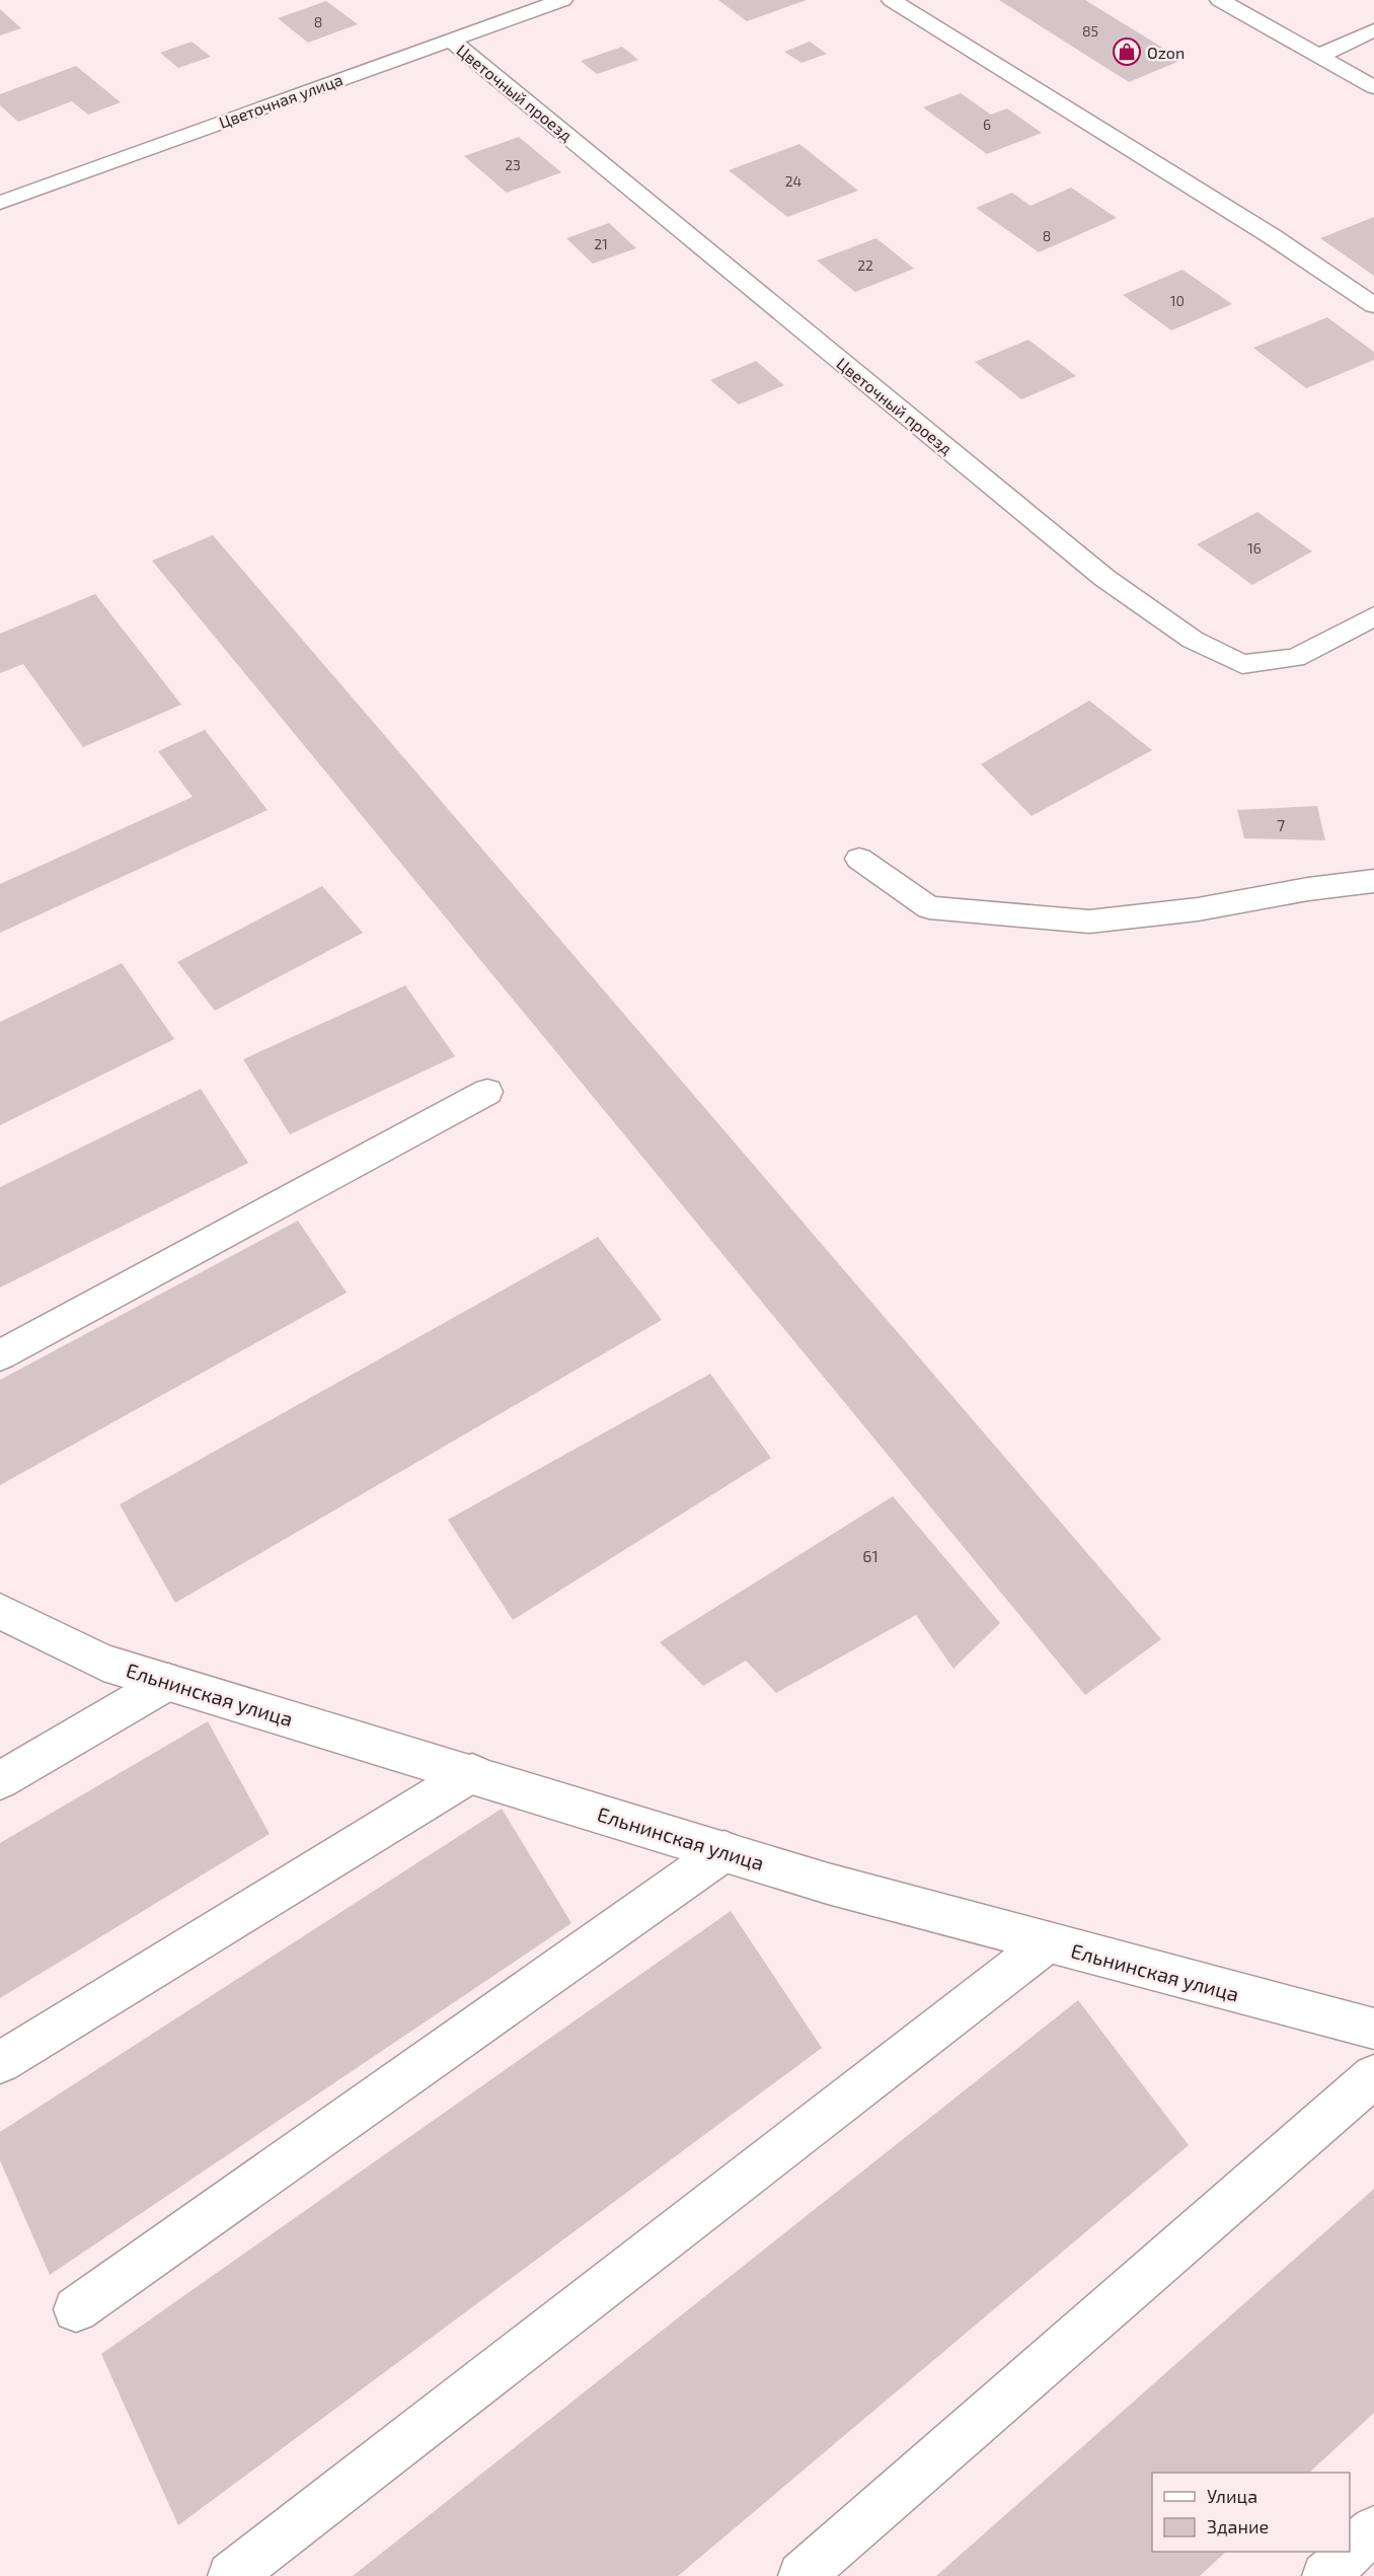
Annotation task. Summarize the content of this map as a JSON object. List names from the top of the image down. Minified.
{"streets":{"street":["Цветочный проезд","Цветочная улица","Ельнинская улица"]},"crossings":[["Цветочный проезд","Цветочная улица"]],"places":{"shop":["Ozon"]},"house_numbers":["8","85","6","23","24","8","21","22","10","16","7","61"],"legend":["Улица","Здание"]}
